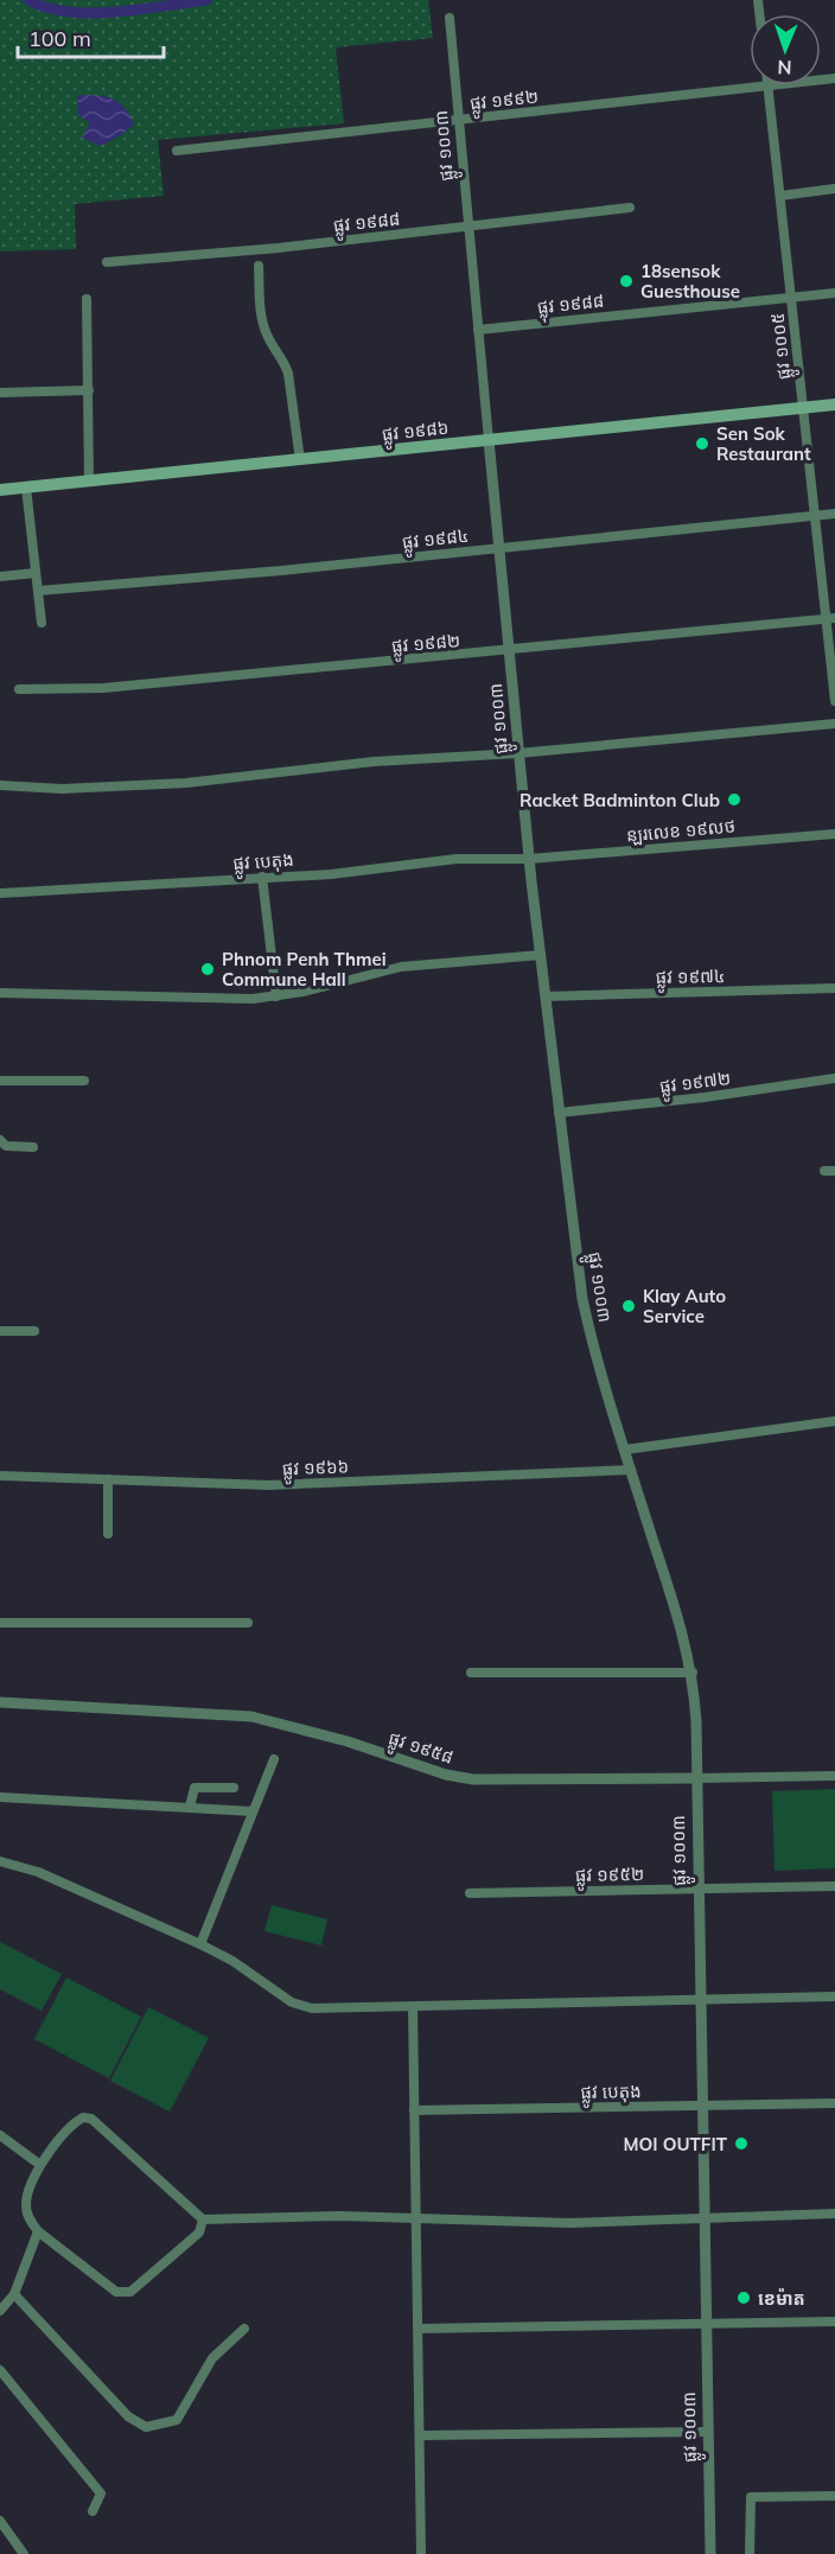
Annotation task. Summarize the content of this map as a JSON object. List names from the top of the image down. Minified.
{"streets":{"main road":["ផ្លូវ ១៩៨៦"],"street":["ផ្លូវ ១៩៩២","ផ្លូវ ១០០៣","ផ្លូវ ១៩៨៨","ផ្លុវ ១៩៨៨","ផ្លូវ ១០០៥","ផ្លូវ ១៩៨៤","ផ្លូវ ១៩៨២","ន្ឡរលេខ ១៩លថ","ផ្លូវ បេតុង","ផ្លូវ ១៩៧៤","ផ្លូវ ១៩៧២","ផ្លូវ ១៩៦៦","ផ្លូវ ១៩៥៨","ផ្លូវ ១៩៥២"]},"crossings":[["ផ្លូវ ១៩៩២","ផ្លូវ ១០០៣"],["ផ្លូវ ១៩៩២","ផ្លូវ ១០០៥"],["ផ្លូវ ១០០៣","ផ្លូវ ១៩៨៨"],["ផ្លូវ ១០០៣","ផ្លុវ ១៩៨៨"],["ផ្លូវ ១០០៣","ផ្លូវ ១៩៨៦"],["ផ្លូវ ១០០៣","ផ្លូវ ១៩៨៤"],["ផ្លូវ ១០០៣","ផ្លូវ ១៩៨២"],["ផ្លូវ ១០០៣","ន្ឡរលេខ ១៩លថ"],["ផ្លូវ ១០០៣","ផ្លូវ បេតុង"],["ផ្លូវ ១០០៣","ផ្លូវ ១៩៧៤"],["ផ្លូវ ១០០៣","ផ្លូវ ១៩៧២"],["ផ្លូវ ១០០៣","ផ្លូវ ១៩៦៦"],["ផ្លូវ ១០០៣","ផ្លូវ ១៩៥៨"],["ផ្លូវ ១០០៣","ផ្លូវ ១៩៥២"],["ផ្លុវ ១៩៨៨","ផ្លូវ ១០០៥"],["ផ្លូវ ១០០៥","ផ្លូវ ១៩៨៦"],["ផ្លូវ ១០០៥","ផ្លូវ ១៩៨៤"],["ផ្លូវ ១០០៥","ផ្លូវ ១៩៨២"],["ន្ឡរលេខ ១៩លថ","ផ្លូវ បេតុង"]],"places":["18sensok Guesthouse","Sen Sok Restaurant","Racket Badminton Club","Phnom Penh Thmei Commune Hall","Klay Auto Service","MOI OUTFIT","ខេម៉ាត"],"scale_bar":"100 m","north":"bottom"}
